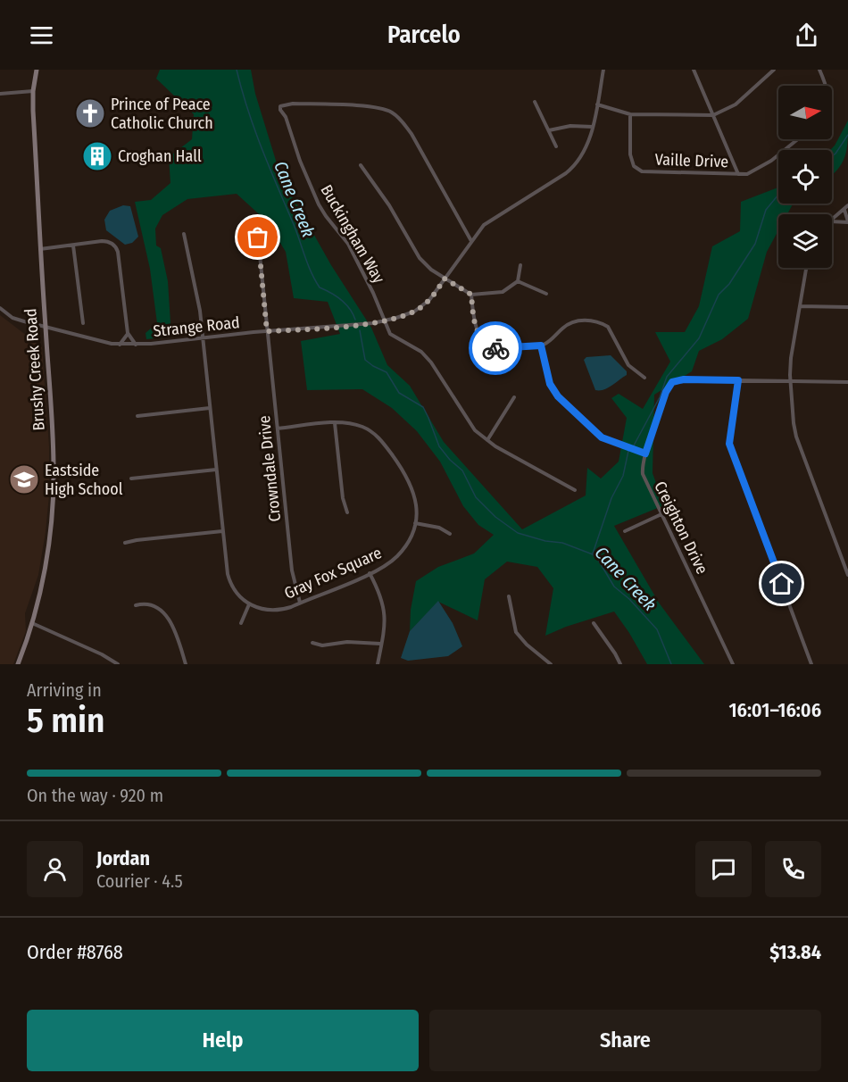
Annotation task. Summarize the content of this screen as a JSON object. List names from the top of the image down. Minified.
{"streets":{"street":["Vaille Drive","Buckingham Way","Strange Road","Brushy Creek Road","Crowndale Drive","Creighton Drive","Gray Fox Square"]},"crossings":[["Buckingham Way","Strange Road"],["Strange Road","Brushy Creek Road"],["Strange Road","Crowndale Drive"],["Crowndale Drive","Gray Fox Square"]],"water":["Cane Creek"],"places":{"church":["Prince of Peace Catholic Church"],"building":["Croghan Hall"],"school or university":["Eastside High School"]},"north":"right","page":{"header":"Parcelo","heading":["5 min","Arriving in","16:01–16:06"],"panel":["Jordan","Courier · 4.5","Order #8768","$13.84"],"bar":"On the way · 920 m","buttons":["Help","Share"]}}
